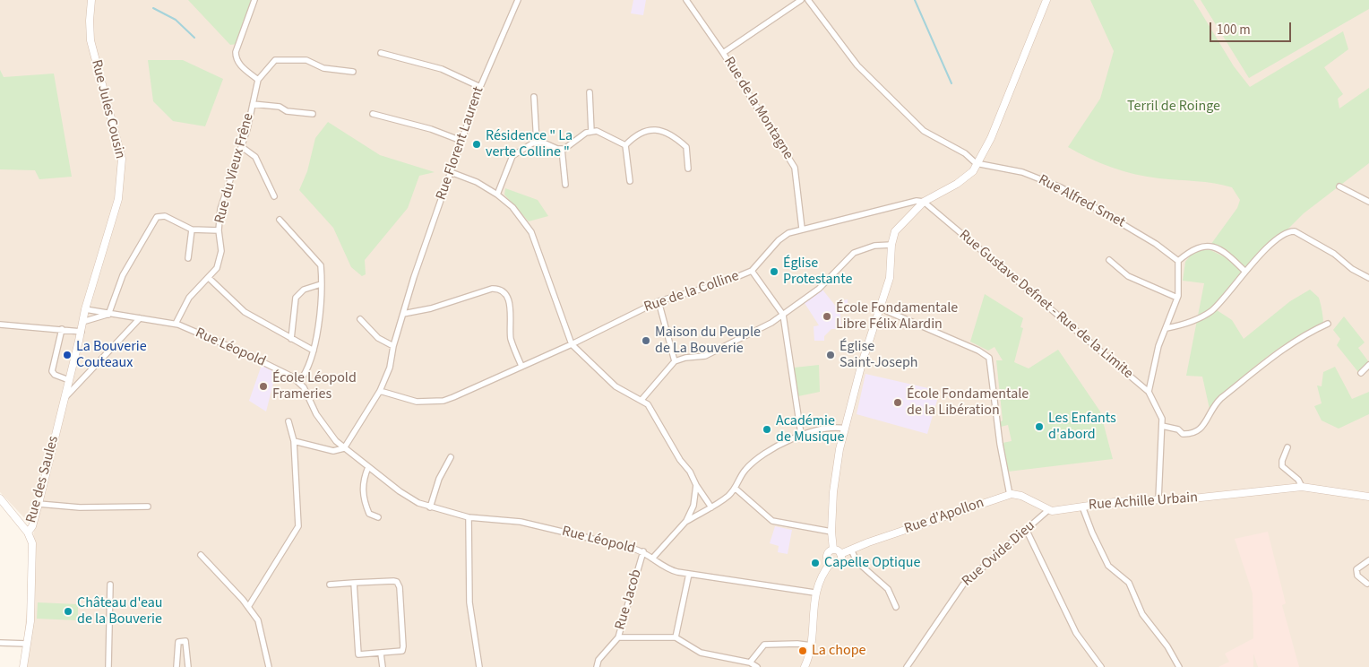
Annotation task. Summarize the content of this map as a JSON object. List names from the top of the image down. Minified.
{"streets":{"street":["Rue de la Montagne","Rue Jules Cousin","Rue Florent Laurent","Rue du Vieux Frêne","Rue Alfred Smet","Rue de la Colline","Rue Gustave Defnet - Rue de la Limite","Rue Léopold","Rue des Saules","Rue Achille Urbain","Rue d'Apollon","Rue Ovide Dieu","Rue Jacob"]},"crossings":[["Rue de la Montagne","Rue de la Colline"],["Rue Jules Cousin","Rue Léopold"],["Rue Jules Cousin","Rue des Saules"],["Rue Florent Laurent","Rue de la Colline"],["Rue Florent Laurent","Rue Léopold"],["Rue du Vieux Frêne","Rue Léopold"],["Rue de la Colline","Rue Gustave Defnet - Rue de la Limite"],["Rue Léopold","Rue des Saules"],["Rue Léopold","Rue Jacob"],["Rue Achille Urbain","Rue Ovide Dieu"]],"parks":["Terril de Roinge"],"places":["Résidence \" La verte Colline \"","Église Protestante","École Fondamentale Libre Félix Alardin","Maison du Peuple de La Bouverie","La Bouverie Couteaux","Église Saint-Joseph","École Léopold Frameries","École Fondamentale de la Libération","Les Enfants d'abord","Académie de Musique","Capelle Optique","Château d'eau de la Bouverie","La chope"],"scale_bar":"100 m"}
